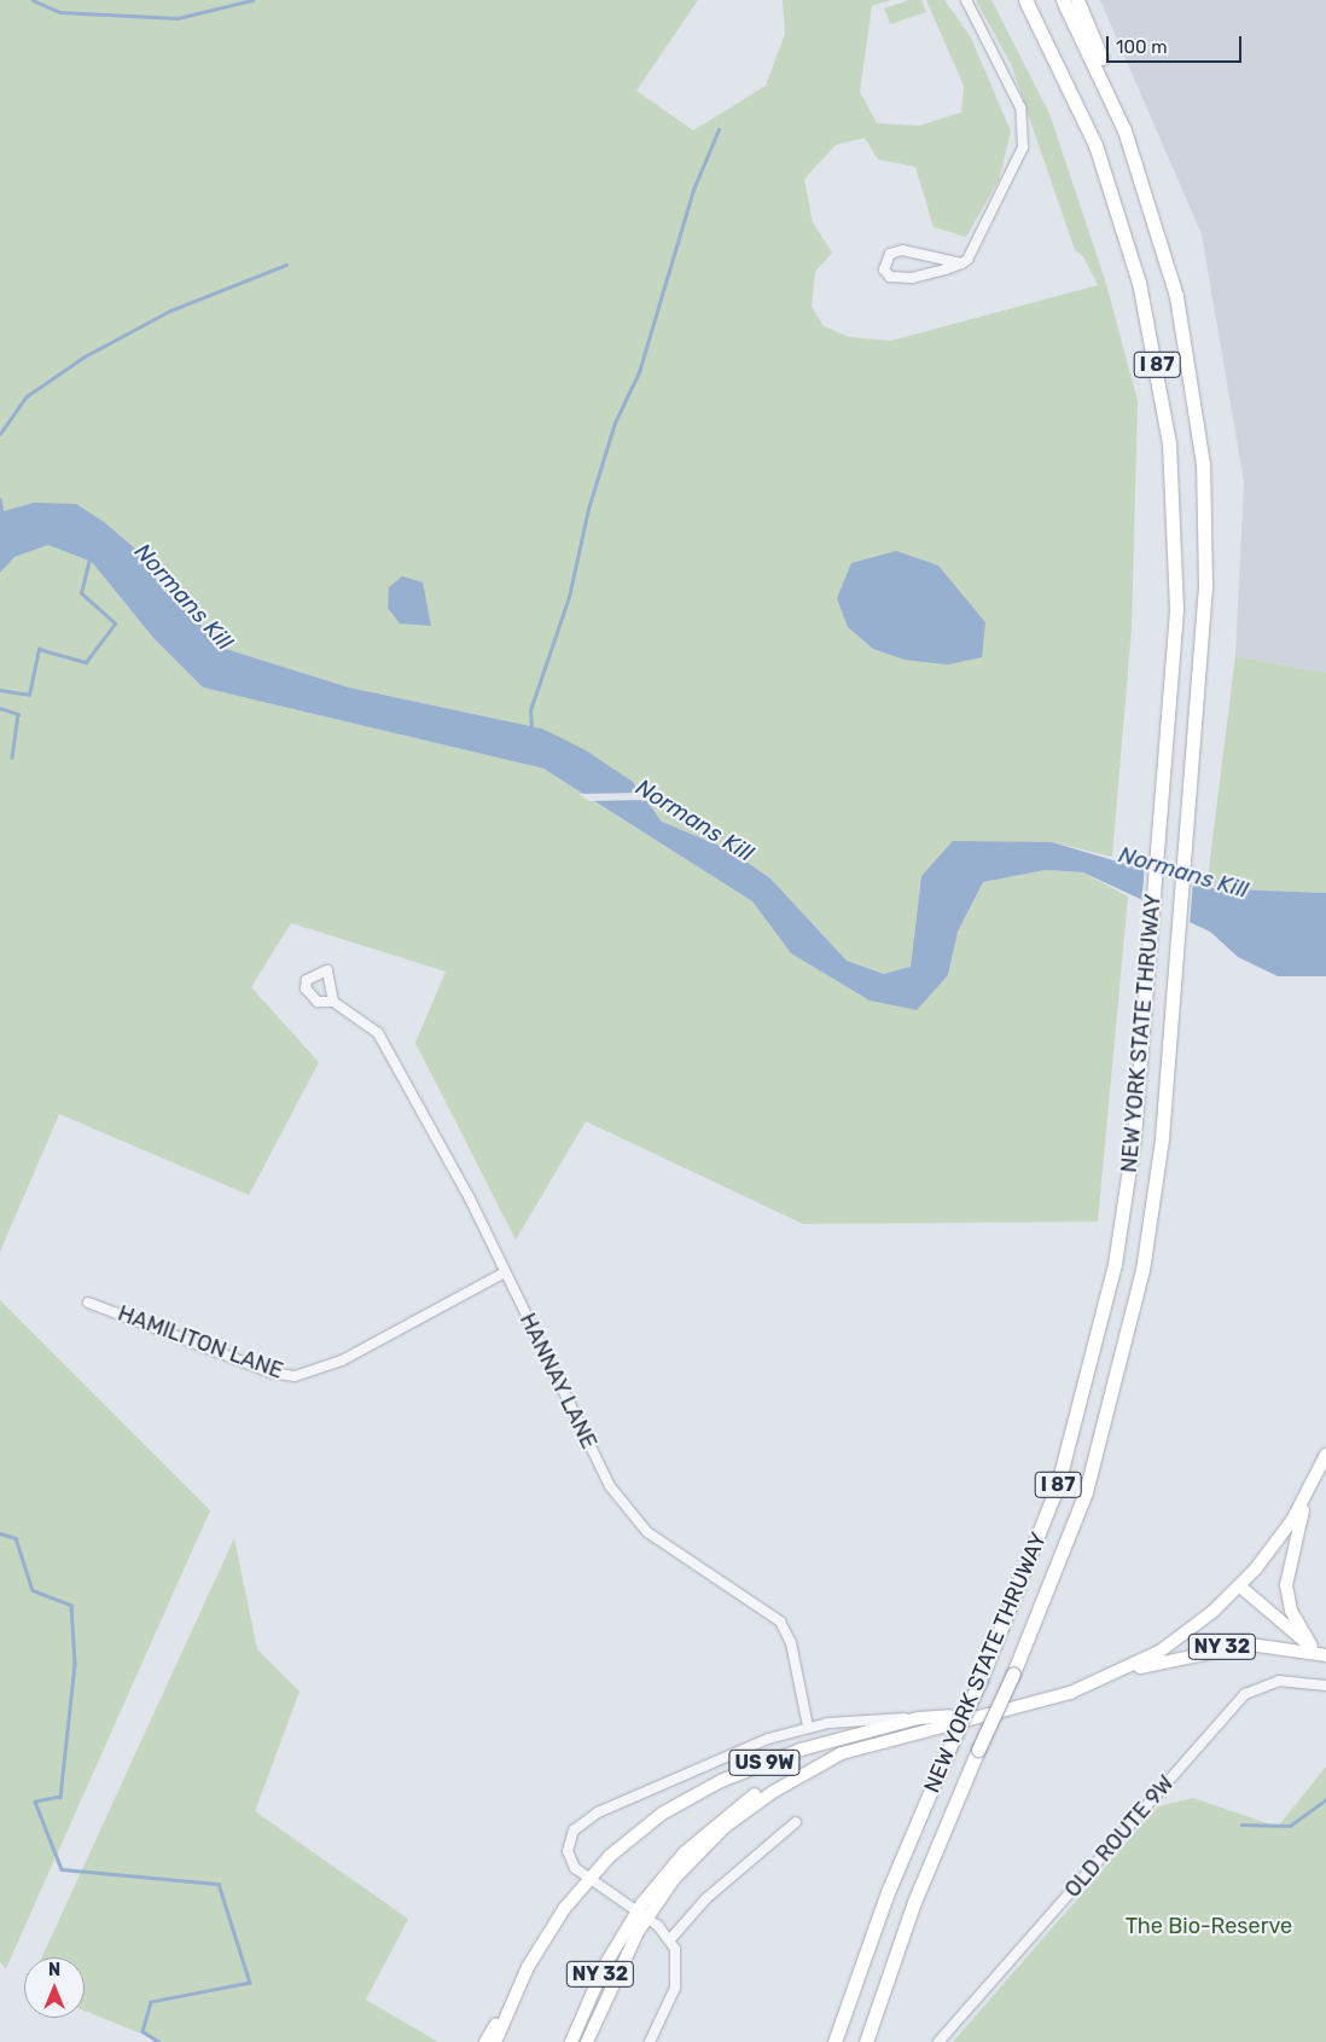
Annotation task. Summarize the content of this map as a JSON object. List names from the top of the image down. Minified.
{"streets":{"highway":["I 87","NEW YORK STATE THRUWAY"],"main road":["NY 32","US 9W"],"street":["HAMILITON LANE","HANNAY LANE","OLD ROUTE 9W"]},"crossings":[["HAMILITON LANE","HANNAY LANE"],["NY 32","US 9W"]],"water":["Normans Kill"],"parks":["The Bio-Reserve"],"scale_bar":"100 m","north":"top"}
